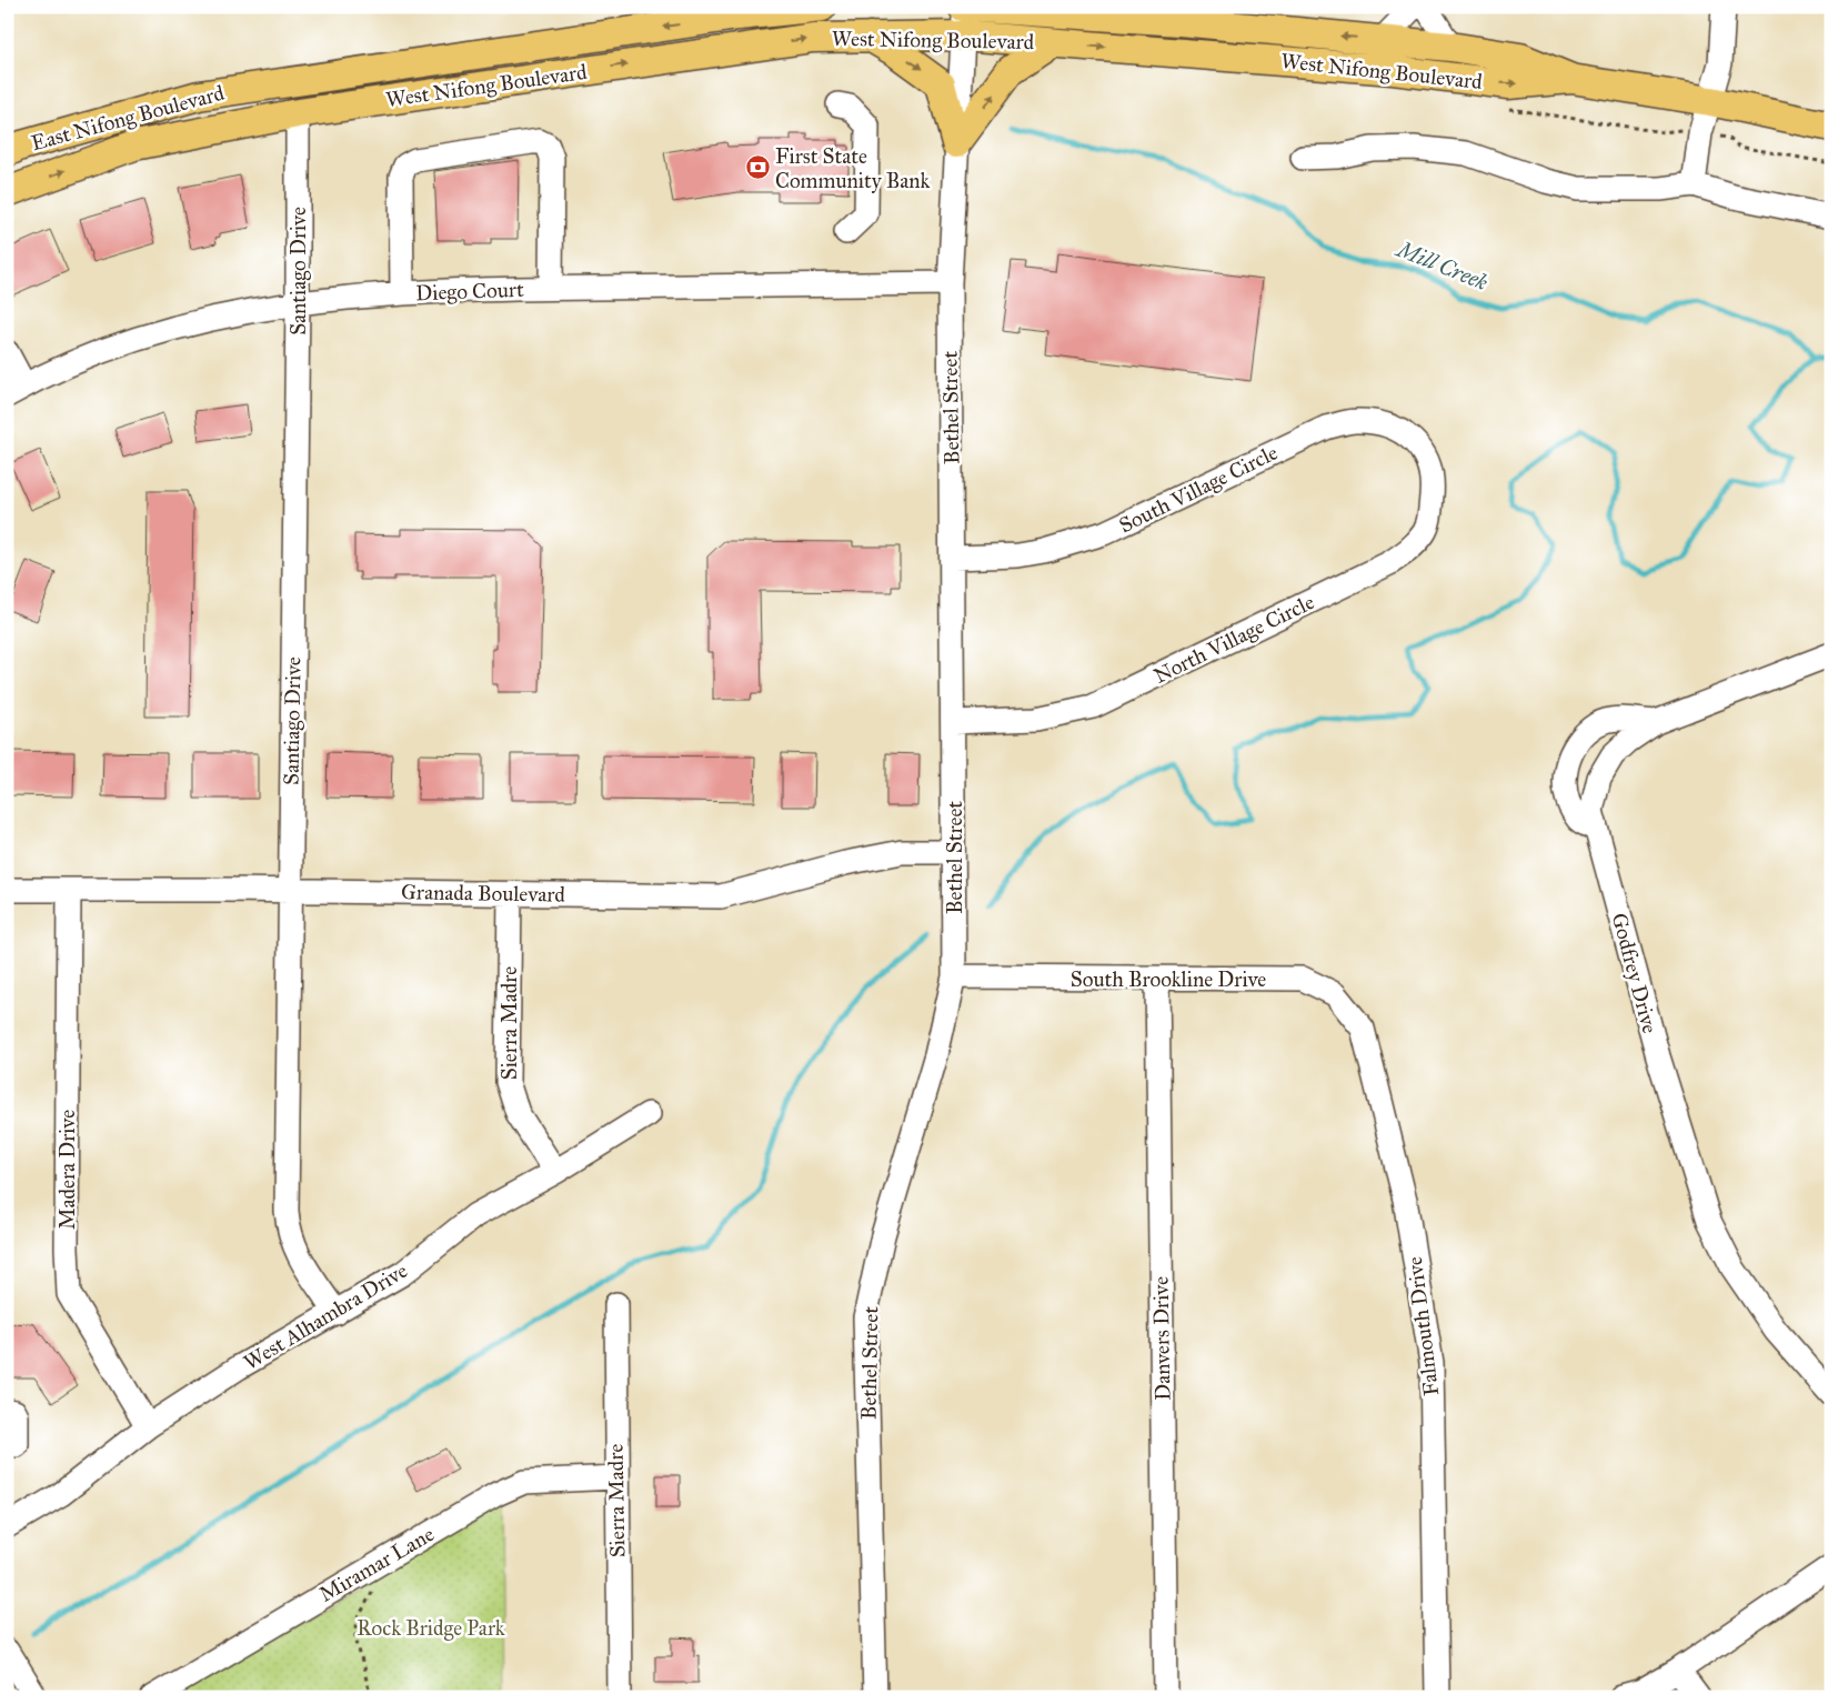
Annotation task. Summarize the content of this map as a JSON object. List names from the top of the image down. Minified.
{"streets":{"main road":["West Nifong Boulevard","East Nifong Boulevard"],"street":["Santiago Drive","Diego Court","Bethel Street","South Village Circle","North Village Circle","Granada Boulevard","Godfrey Drive","South Brookline Drive","Sierra Madre","Madera Drive","West Alhambra Drive","Falmouth Drive","Danvers Drive","Miramar Lane"]},"crossings":[["West Nifong Boulevard","East Nifong Boulevard"],["West Nifong Boulevard","Santiago Drive"],["West Nifong Boulevard","Bethel Street"],["East Nifong Boulevard","Santiago Drive"],["Santiago Drive","Diego Court"],["Santiago Drive","Granada Boulevard"],["Santiago Drive","West Alhambra Drive"],["Diego Court","Bethel Street"],["Bethel Street","South Village Circle"],["Bethel Street","North Village Circle"],["Bethel Street","Granada Boulevard"],["Bethel Street","South Brookline Drive"],["South Village Circle","North Village Circle"],["Granada Boulevard","Sierra Madre"],["Granada Boulevard","Madera Drive"],["South Brookline Drive","Falmouth Drive"],["South Brookline Drive","Danvers Drive"],["Sierra Madre","West Alhambra Drive"],["Sierra Madre","Miramar Lane"],["Madera Drive","West Alhambra Drive"]],"water":["Mill Creek"],"parks":["Rock Bridge Park"],"places":{"bank":["First State Community Bank"]}}
